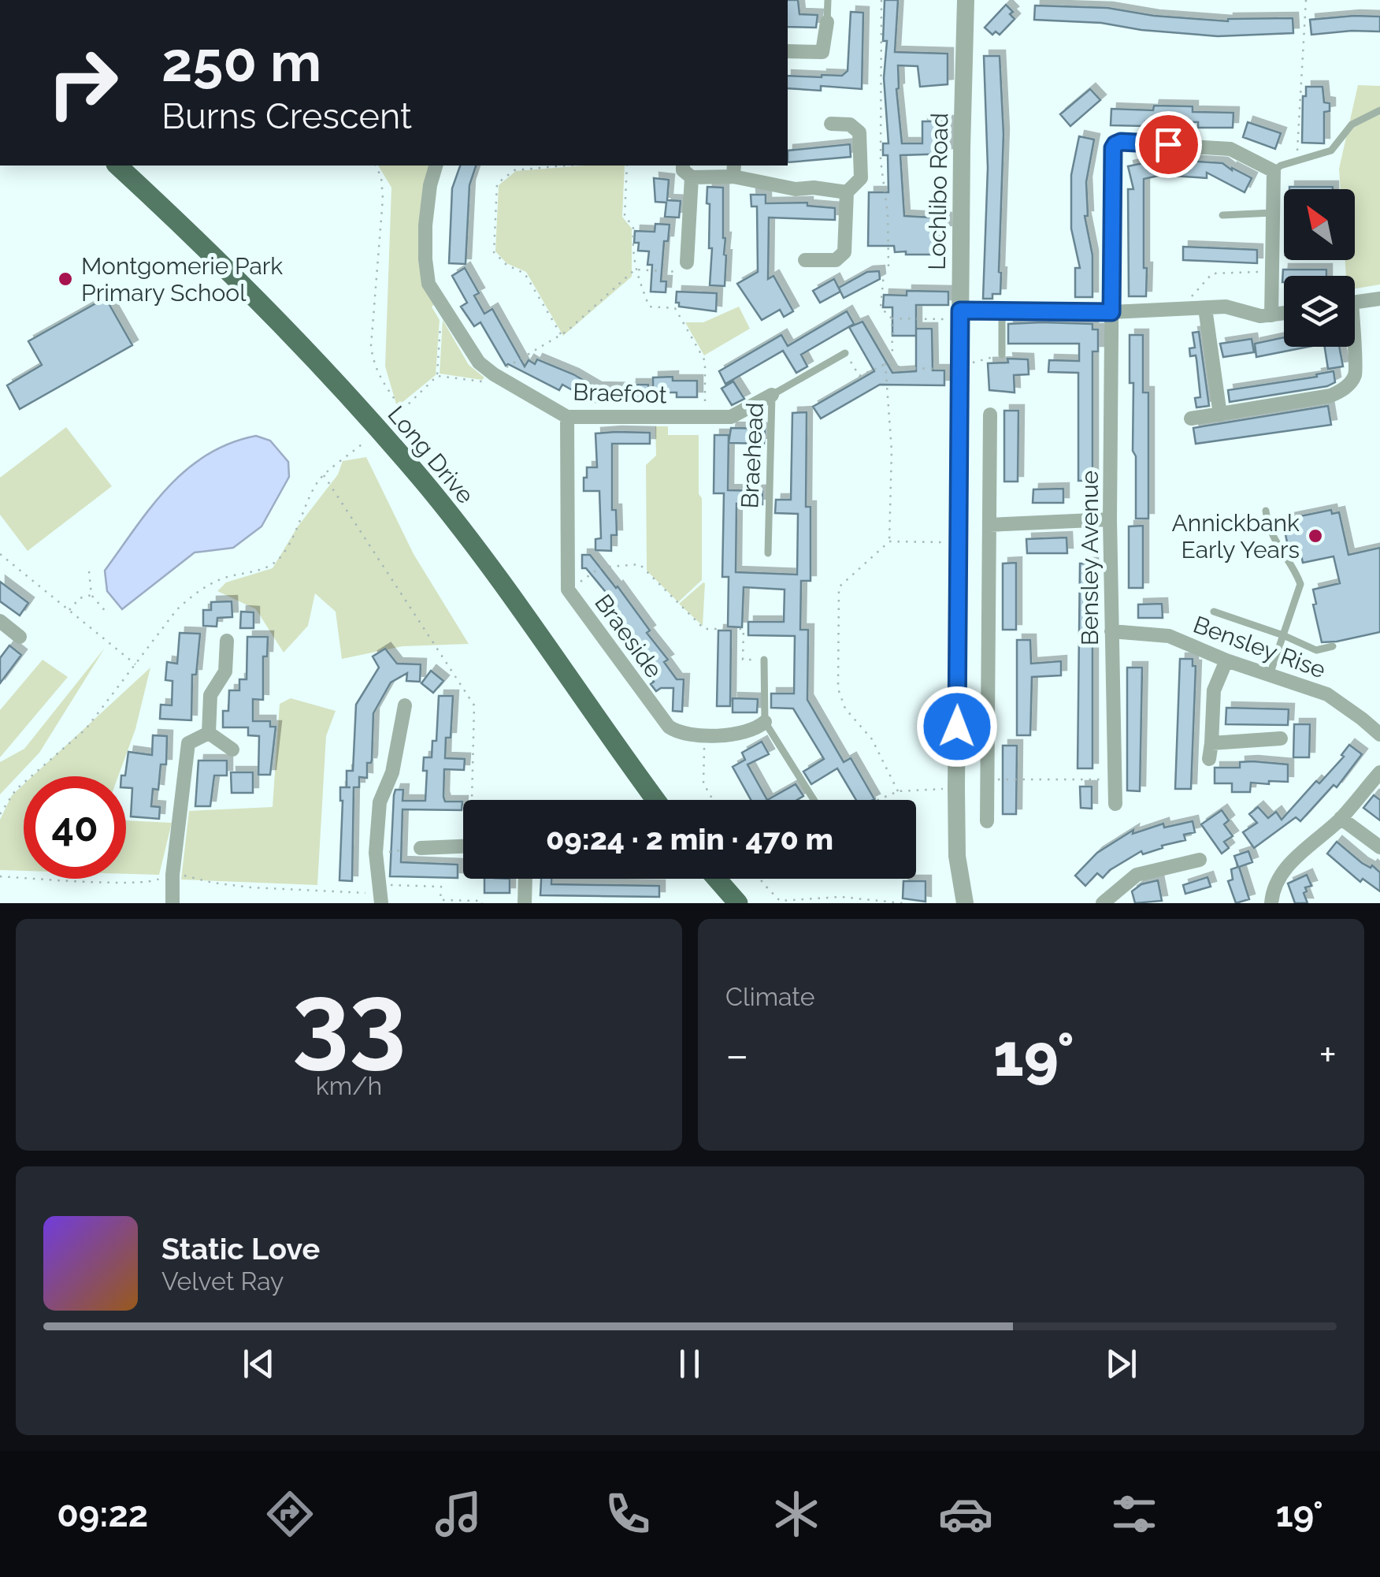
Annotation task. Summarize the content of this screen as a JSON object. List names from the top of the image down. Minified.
{"streets":{"main road":["Long Drive"],"street":["Lochlibo Road","Braefoot","Bensley Avenue","Braeside","Bensley Rise"],"lane":["Braehead"]},"crossings":[["Braefoot","Braehead"],["Braefoot","Braeside"],["Bensley Avenue","Bensley Rise"]],"places":["Montgomerie Park Primary School","Annickbank Early Years"],"north":"top left","page":{"turn":["250 m","Burns Crescent"],"limit":"40","trip":"09:24 · 2 min · 470 m","tile":[["33","km/h"],"Climate"],"heat":["−","19°","+"],"song":["Static Love","Velvet Ray"],"tabs":["09:22","19°"]}}
